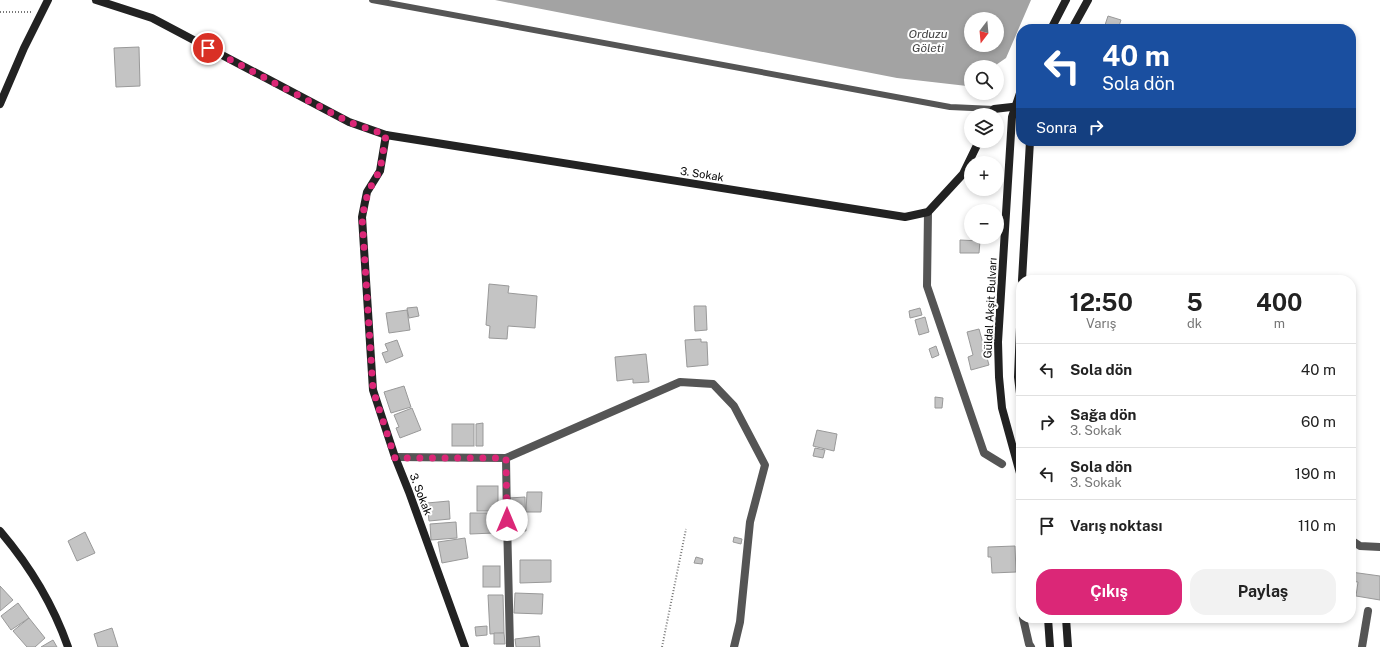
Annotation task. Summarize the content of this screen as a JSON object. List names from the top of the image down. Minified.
{"streets":{"street":["3. Sokak","Güldal Akşit Bulvarı"]},"water":["Orduzu Göleti"],"north":"bottom","page":{"map_buttons":["+","−"],"turn":["40 m","Sola dön"],"then":"Sonra","eta":["12:50","Varış","5","dk","400","m"],"list":[{"name":"Sola dön","value":"40 m"},{"name":"Sağa dön","note":"3. Sokak","value":"60 m"},{"name":"Sola dön","note":"3. Sokak","value":"190 m"},{"name":"Varış noktası","value":"110 m"}],"buttons":["Çıkış","Paylaş"]}}
